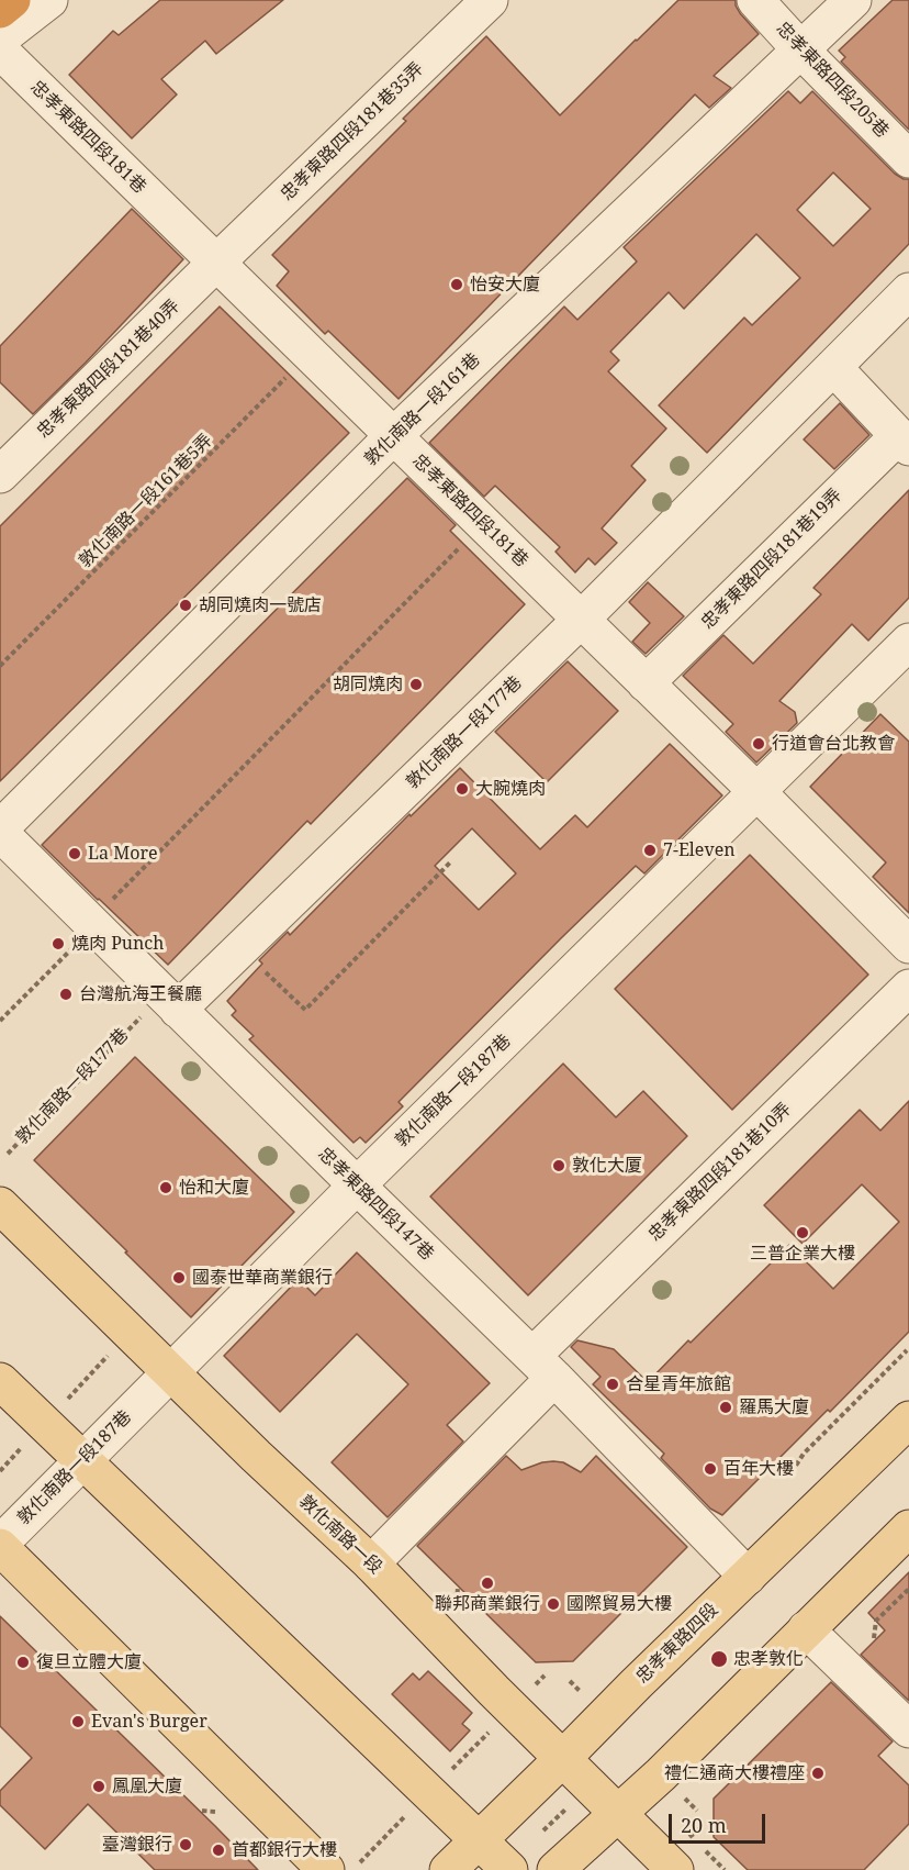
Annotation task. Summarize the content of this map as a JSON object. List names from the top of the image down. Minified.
{"streets":{"main road":["敦化南路一段","忠孝東路四段"],"street":["忠孝東路四段205巷","忠孝東路四段181巷35弄","忠孝東路四段181巷","忠孝東路四段181巷40弄","敦化南路一段161巷","忠孝東路四段181巷19弄","敦化南路一段177巷","敦化南路一段187巷","忠孝東路四段181巷10弄","忠孝東路四段147巷"],"path":["敦化南路一段161巷5弄"]},"crossings":[["忠孝東路四段205巷","敦化南路一段161巷"],["忠孝東路四段181巷35弄","忠孝東路四段181巷"],["忠孝東路四段181巷35弄","忠孝東路四段181巷40弄"],["忠孝東路四段181巷","忠孝東路四段181巷40弄"],["忠孝東路四段181巷","敦化南路一段161巷"],["忠孝東路四段181巷","敦化南路一段161巷5弄"],["忠孝東路四段181巷","忠孝東路四段181巷19弄"],["忠孝東路四段181巷","敦化南路一段177巷"],["忠孝東路四段181巷","敦化南路一段187巷"],["敦化南路一段177巷","忠孝東路四段147巷"],["敦化南路一段187巷","忠孝東路四段147巷"],["敦化南路一段187巷","敦化南路一段"],["忠孝東路四段181巷10弄","忠孝東路四段147巷"],["忠孝東路四段181巷10弄","敦化南路一段"],["忠孝東路四段147巷","忠孝東路四段"],["敦化南路一段","忠孝東路四段"]],"places":["怡安大廈","胡同燒肉一號店","胡同燒肉","行道會台北教會","大腕燒肉","7-Eleven","La More","燒肉 Punch","台灣航海王餐廳","敦化大厦","怡和大廈","三普企業大樓","國泰世華商業銀行","合星青年旅館","羅馬大廈","百年大樓","聯邦商業銀行","國際貿易大樓","忠孝敦化","復旦立體大廈","Evan's Burger","禮仁通商大樓禮座","鳳凰大廈","臺灣銀行","首都銀行大樓"],"scale_bar":"20 m"}
